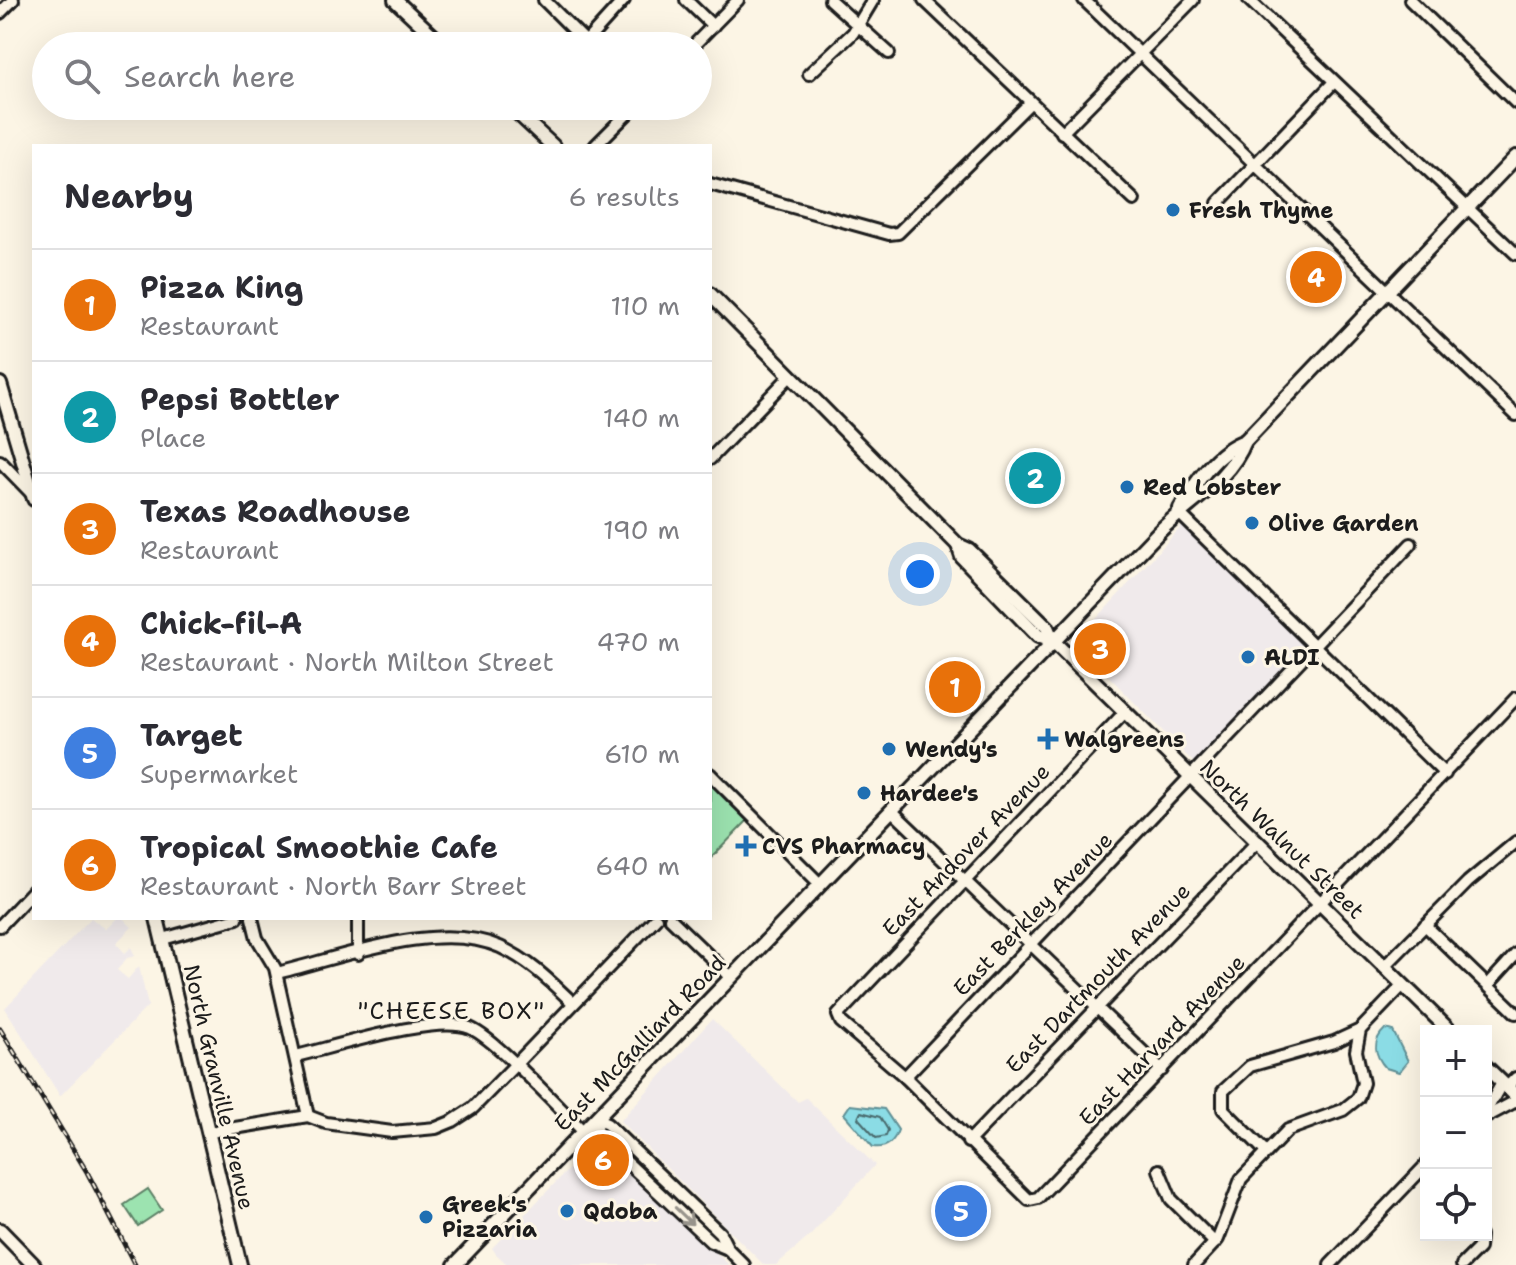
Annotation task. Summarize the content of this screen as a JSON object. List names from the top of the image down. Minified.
{"streets":{"main road":["North Walnut Street","East McGalliard Road","North Granville Avenue"],"street":["East Andover Avenue","East Berkley Avenue","East Dartmouth Avenue","East Harvard Avenue"]},"crossings":[["North Walnut Street","East Andover Avenue"],["North Walnut Street","East Berkley Avenue"],["North Walnut Street","East Dartmouth Avenue"],["North Walnut Street","East Harvard Avenue"],["North Walnut Street","East McGalliard Road"],["East Andover Avenue","East Berkley Avenue"],["East Dartmouth Avenue","East Harvard Avenue"]],"districts":["\"CHEESE BOX\""],"places":{"other":["Fresh Thyme","Red Lobster","Olive Garden","ALDI","Wendy's","Hardee's","Qdoba","Greek's Pizzaria"],"health":["Walgreens","CVS Pharmacy"]},"page":{"search":"Search here","heading":["Nearby","6 results"],"pins":["4","2","3","1","6","5"],"list":[{"mark":"1","name":"Pizza King","note":"Restaurant","value":"110 m"},{"mark":"2","name":"Pepsi Bottler","note":"Place","value":"140 m"},{"mark":"3","name":"Texas Roadhouse","note":"Restaurant","value":"190 m"},{"mark":"4","name":"Chick-fil-A","note":"Restaurant · North Milton Street","value":"470 m"},{"mark":"5","name":"Target","note":"Supermarket","value":"610 m"},{"mark":"6","name":"Tropical Smoothie Cafe","note":"Restaurant · North Barr Street","value":"640 m"}],"map_buttons":["+","−"]}}
